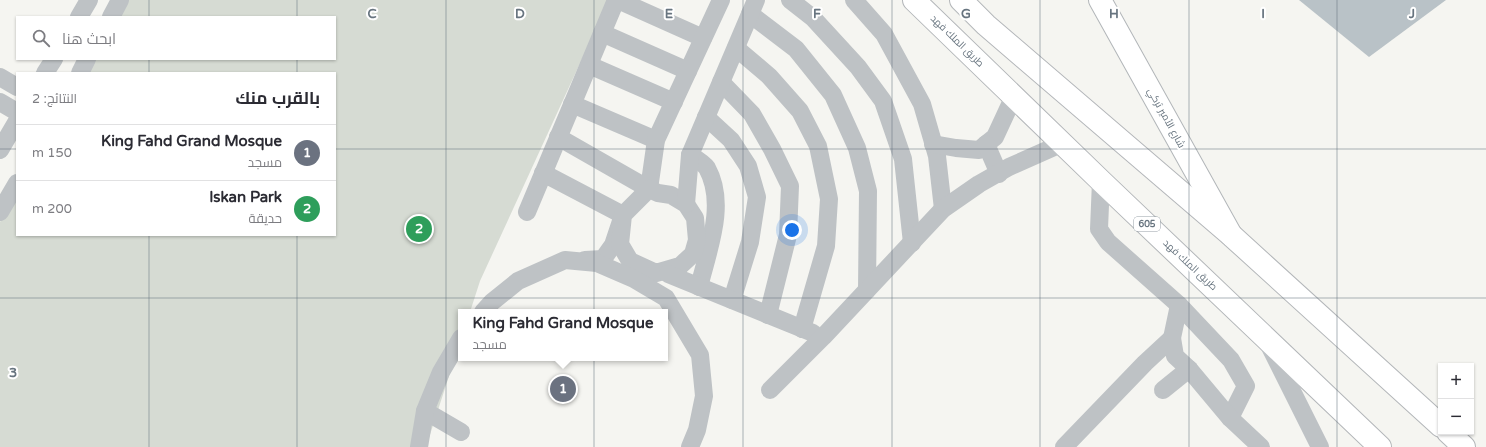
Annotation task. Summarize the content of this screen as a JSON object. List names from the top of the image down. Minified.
{"streets":{"main road":["طريق الملك فهد","شارع الأمير تركي","605"]},"page":{"search":"ابحث هنا","heading":["بالقرب منك","النتائج: 2"],"list":[{"mark":"1","name":"King Fahd Grand Mosque","note":"مسجد","value":"150 m"},{"mark":"2","name":"Iskan Park","note":"حديقة","value":"200 m"}],"pins":["2","1"],"popup":["King Fahd Grand Mosque","مسجد"],"map_buttons":["+","−"]},"grid":{"columns":["C","D","E","F","G","H","I","J"],"rows":["3"]}}
